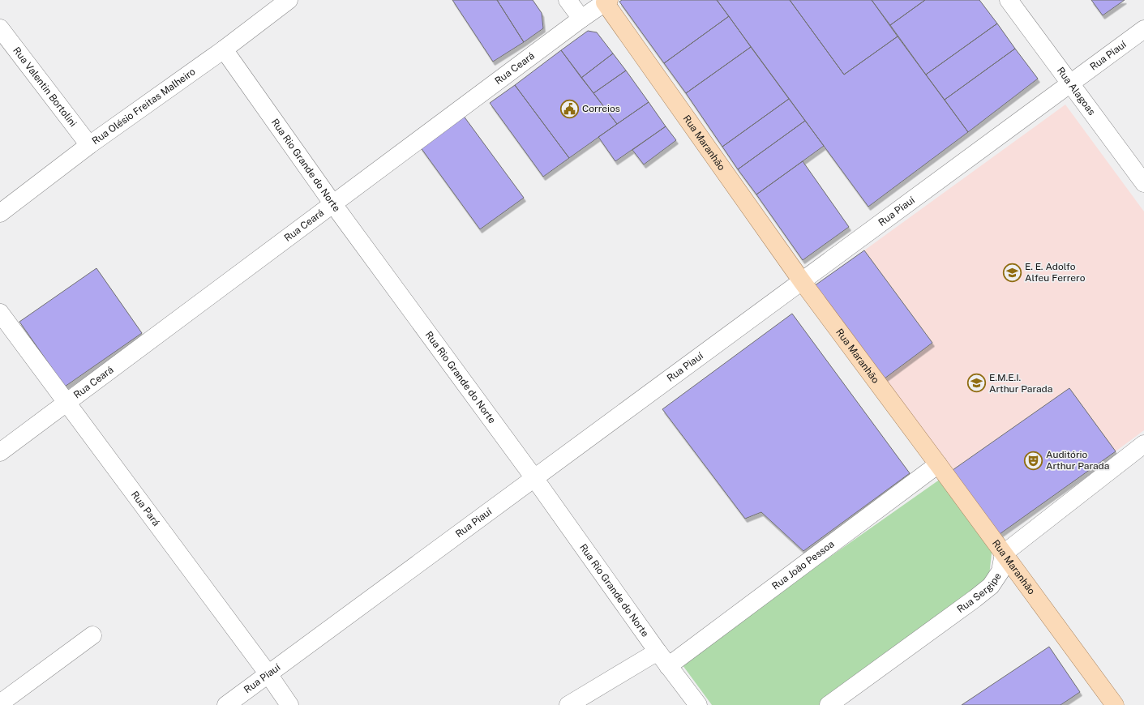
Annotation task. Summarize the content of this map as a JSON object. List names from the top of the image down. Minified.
{"streets":{"main road":["Rua Maranhão"],"street":["Rua Piauí","Rua Ceará","Rua Valentin Bortolini","Rua Alagoas","Rua Olésio Freitas Malheiro","Rua Rio Grande do Norte","Rua Pará","Rua João Pessoa","Rua Sergipe"]},"crossings":[["Rua Piauí","Rua Alagoas"],["Rua Piauí","Rua Maranhão"],["Rua Piauí","Rua Rio Grande do Norte"],["Rua Piauí","Rua Pará"],["Rua Ceará","Rua Maranhão"],["Rua Ceará","Rua Rio Grande do Norte"],["Rua Ceará","Rua Pará"],["Rua Valentin Bortolini","Rua Olésio Freitas Malheiro"],["Rua Olésio Freitas Malheiro","Rua Rio Grande do Norte"],["Rua Maranhão","Rua João Pessoa"],["Rua Maranhão","Rua Sergipe"],["Rua Rio Grande do Norte","Rua João Pessoa"]],"places":{"public building":["Correios"],"school or university":["E. E. Adolfo Alfeu Ferrero","E.M.E.I. Arthur Parada"],"theatre":["Auditório Arthur Parada"]}}
